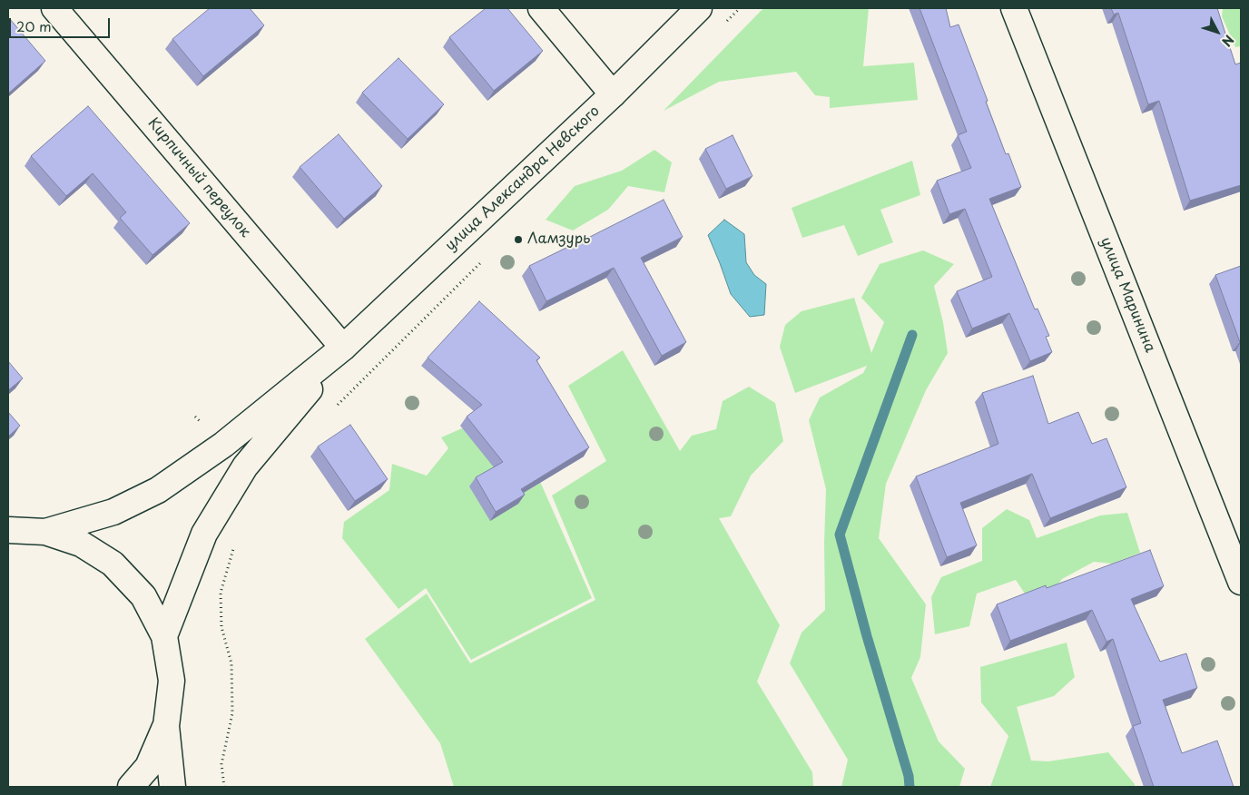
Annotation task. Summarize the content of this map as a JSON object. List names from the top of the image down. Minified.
{"streets":{"main road":["Кирпичный переулок","улица Александра Невского","улица Маринина"]},"crossings":[["Кирпичный переулок","улица Александра Невского"]],"places":["Ламзурь"],"scale_bar":"20 m","north":"bottom right"}
